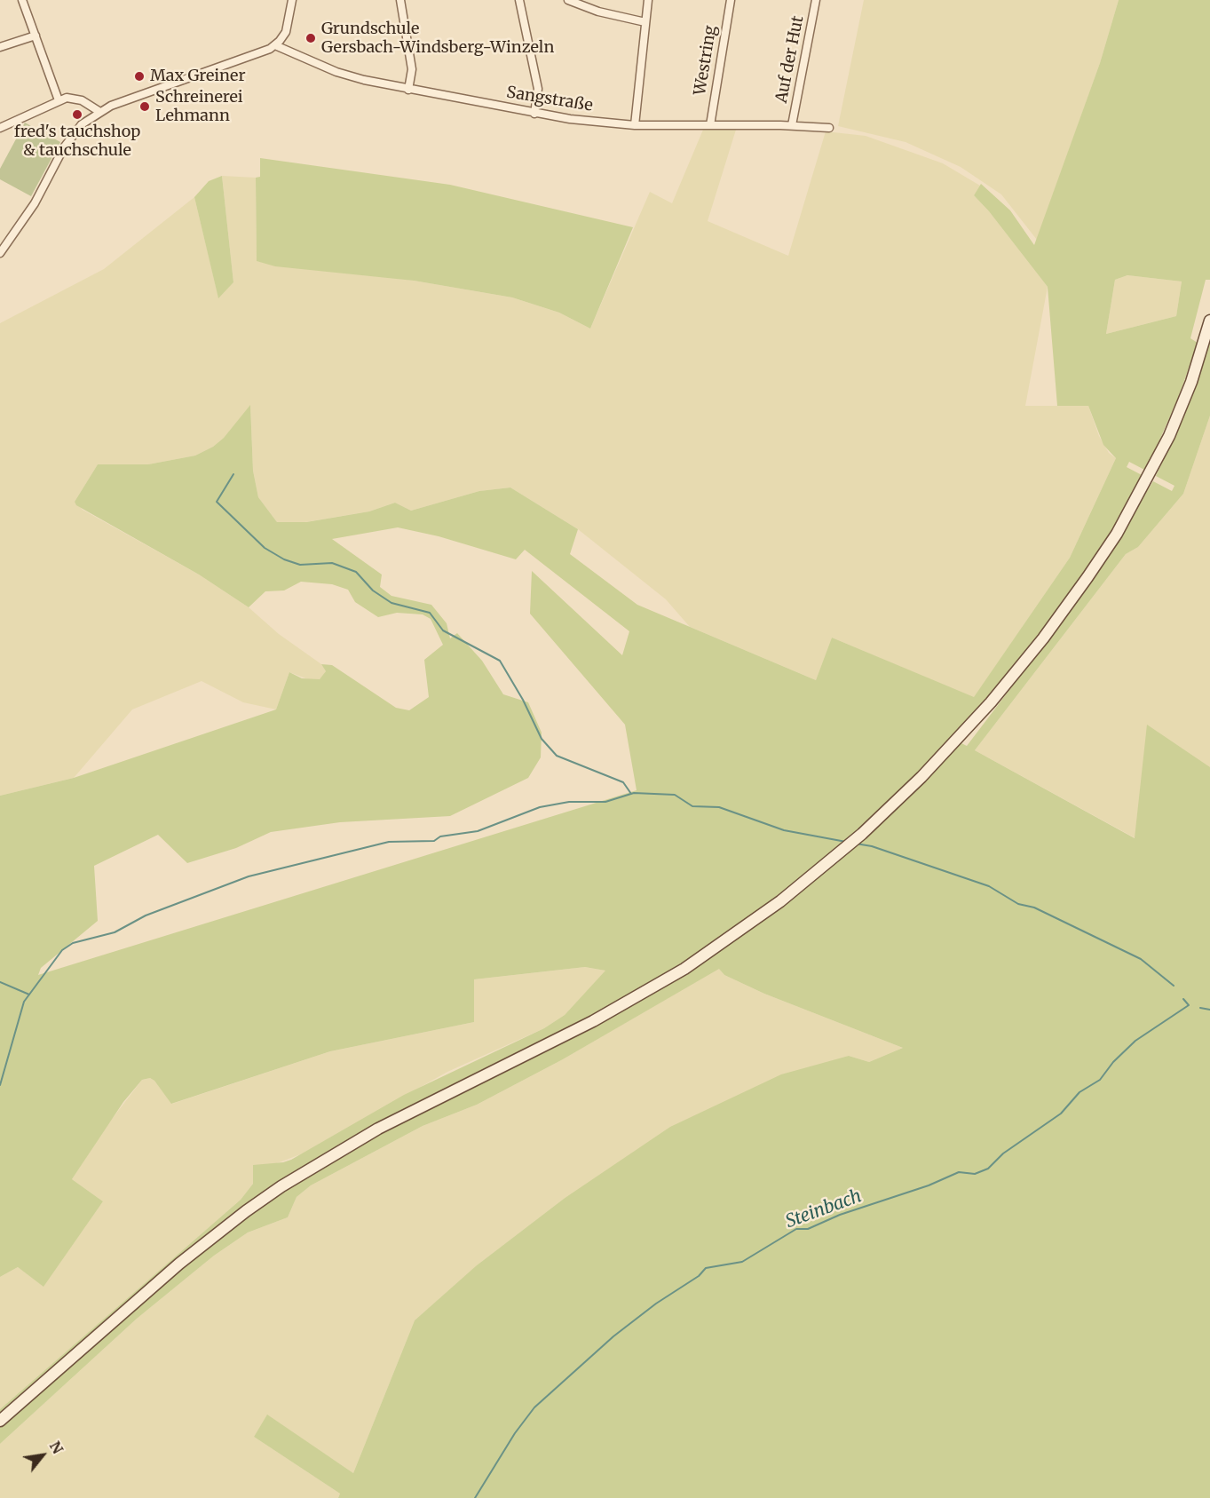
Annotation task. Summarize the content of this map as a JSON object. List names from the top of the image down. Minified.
{"streets":{"street":["Auf der Hut","Westring","Sangstraße"]},"crossings":[["Auf der Hut","Sangstraße"],["Westring","Sangstraße"]],"water":["Steinbach"],"places":["Grundschule Gersbach-Windsberg-Winzeln","Max Greiner","Schreinerei Lehmann","fred's tauchshop & tauchschule"],"north":"top right"}
